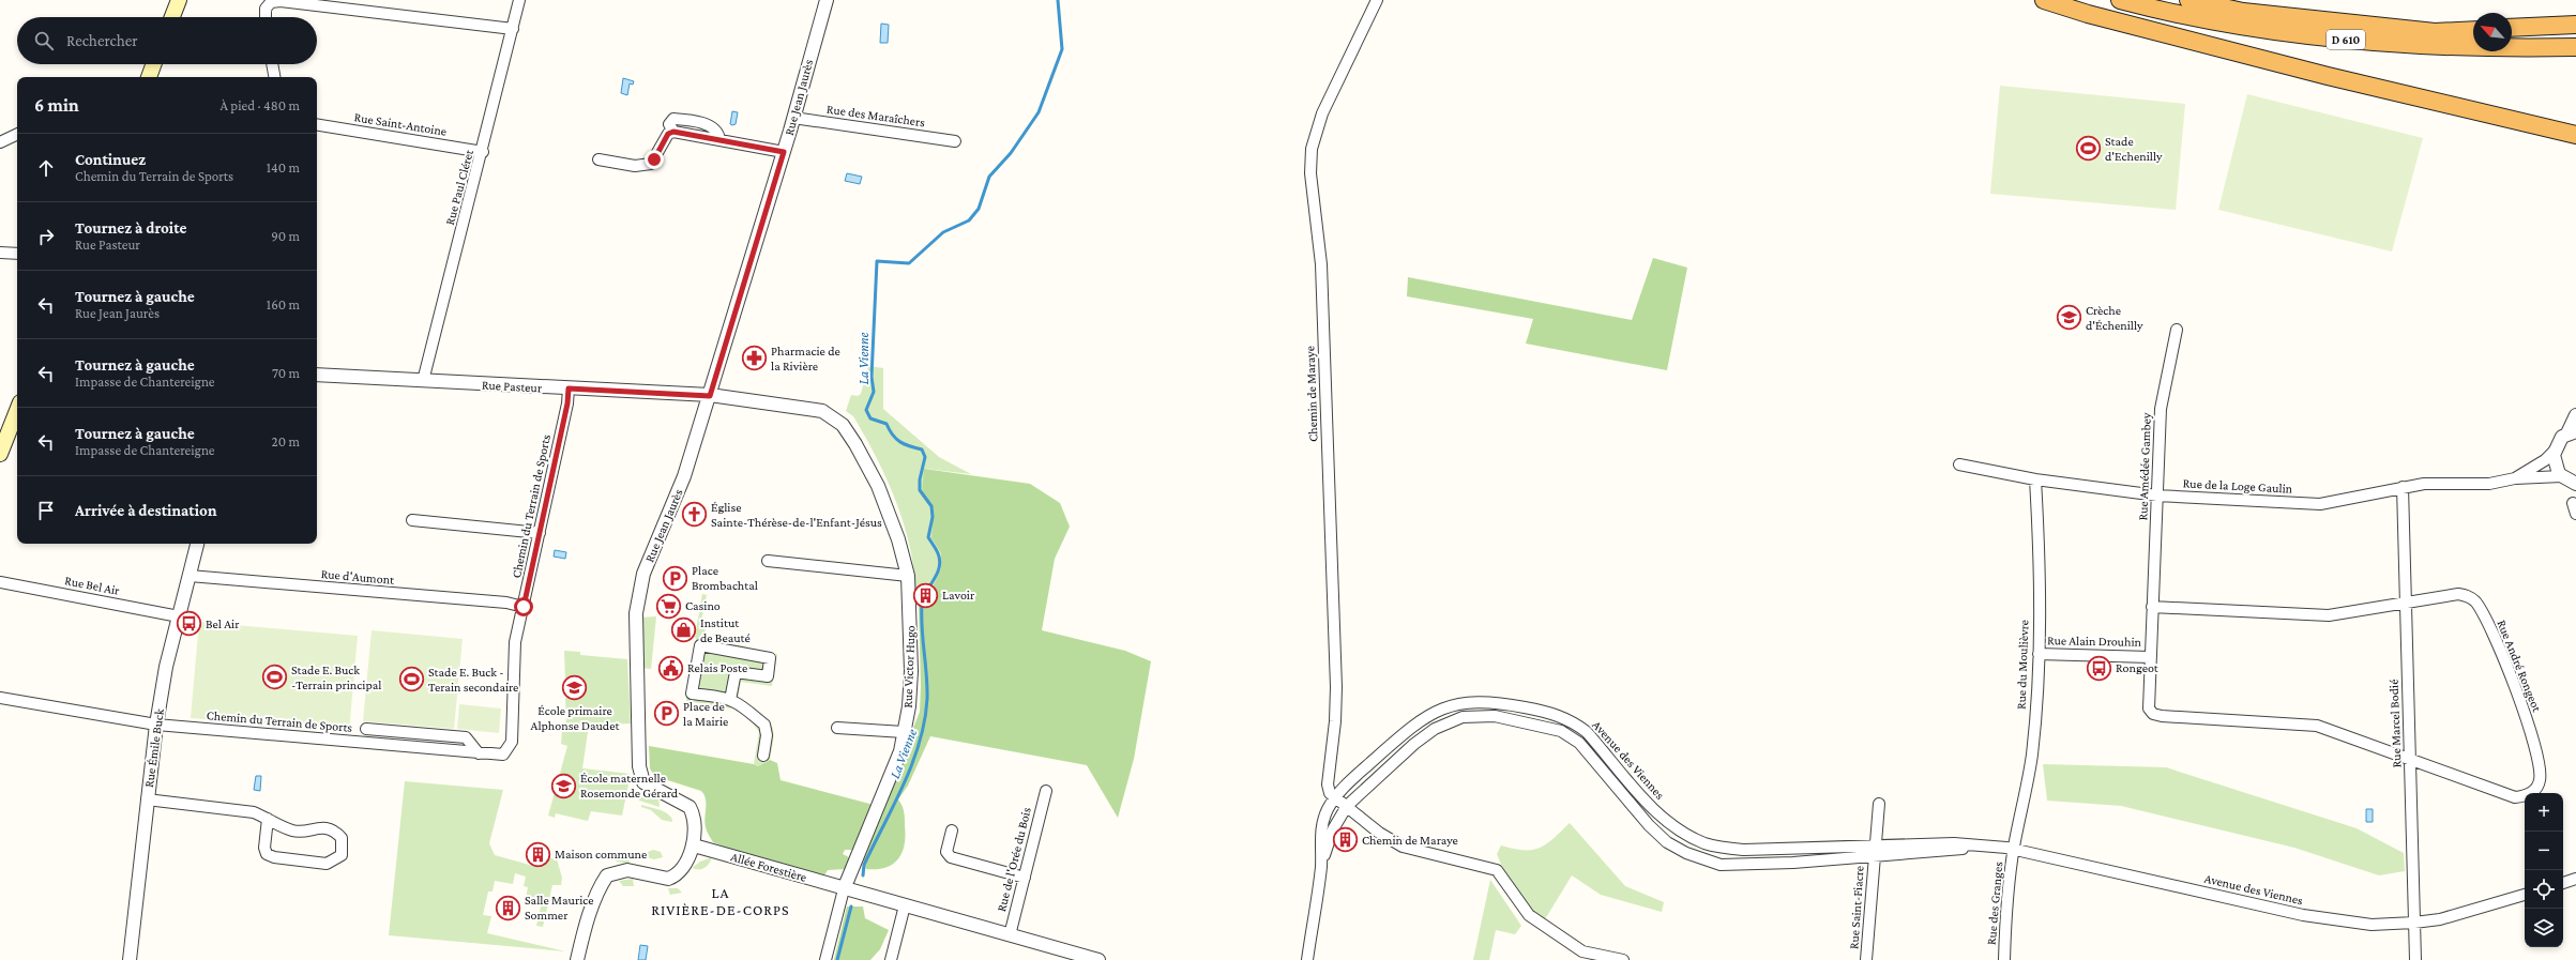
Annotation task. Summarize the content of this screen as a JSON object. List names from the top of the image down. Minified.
{"streets":{"highway":["D 610"],"street":["Rue Jean Jaurès","Rue des Maraîchers","Rue Saint-Antoine","Rue Paul Cléret","Rue Pasteur","Chemin de Maraye","Rue Amédée Gambey","Rue de la Loge Gaulin","Chemin du Terrain de Sports","Rue d'Aumont","Rue Bel Air","Rue Alain Drouhin","Rue du Moulièvre","Rue André Rongeot","Rue Victor Hugo","Rue Marcel Bodié","Rue Émile Buck","Avenue des Viennes","Rue de l'Orée du Bois","Allée Forestière","Rue des Granges","Rue Saint-Fiacre"]},"crossings":[["Rue Jean Jaurès","Rue des Maraîchers"],["Rue Jean Jaurès","Rue Pasteur"],["Rue Jean Jaurès","Rue Victor Hugo"],["Rue Jean Jaurès","Allée Forestière"],["Rue Saint-Antoine","Rue Paul Cléret"],["Rue Paul Cléret","Rue Pasteur"],["Rue Pasteur","Chemin du Terrain de Sports"],["Rue Pasteur","Rue Victor Hugo"],["Chemin de Maraye","Avenue des Viennes"],["Rue Amédée Gambey","Rue de la Loge Gaulin"],["Rue Amédée Gambey","Rue André Rongeot"],["Rue de la Loge Gaulin","Rue du Moulièvre"],["Rue de la Loge Gaulin","Rue Marcel Bodié"],["Chemin du Terrain de Sports","Rue d'Aumont"],["Chemin du Terrain de Sports","Rue Émile Buck"],["Rue d'Aumont","Rue Émile Buck"],["Rue Bel Air","Rue Émile Buck"],["Rue Alain Drouhin","Rue du Moulièvre"],["Rue Alain Drouhin","Rue André Rongeot"],["Rue du Moulièvre","Avenue des Viennes"],["Rue du Moulièvre","Rue des Granges"],["Rue André Rongeot","Rue Marcel Bodié"],["Rue Victor Hugo","Allée Forestière"],["Rue Marcel Bodié","Avenue des Viennes"],["Avenue des Viennes","Rue des Granges"],["Avenue des Viennes","Rue Saint-Fiacre"]],"districts":["LA RIVIÈRE-DE-CORPS"],"water":["La Vienne"],"places":{"sports":["Stade d'Echenilly","Stade E. Buck -Terrain principal","Stade E. Buck - Terain secondaire"],"school or university":["Crèche d'Échenilly","École primaire Alphonse Daudet","École maternelle Rosemonde Gérard"],"pharmacy":["Pharmacie de la Rivière"],"church":["Église Sainte-Thérèse-de-l'Enfant-Jésus"],"parking":["Place Brombachtal","Place de la Mairie"],"building":["Lavoir","Chemin de Maraye","Maison commune","Salle Maurice Sommer"],"supermarket":["Casino"],"bus stop":["Bel Air","Rongeot"],"shop":["Institut de Beauté"],"public building":["Relais Poste"]},"north":"top left","page":{"search":"Rechercher","heading":["6 min","À pied · 480 m"],"list":[["Continuez","Chemin du Terrain de Sports","140 m"],["Tournez à droite","Rue Pasteur","90 m"],["Tournez à gauche","Rue Jean Jaurès","160 m"],["Tournez à gauche","Impasse de Chantereigne","70 m"],["Tournez à gauche","Impasse de Chantereigne","20 m"],"Arrivée à destination"],"map_buttons":["+","−"]}}
